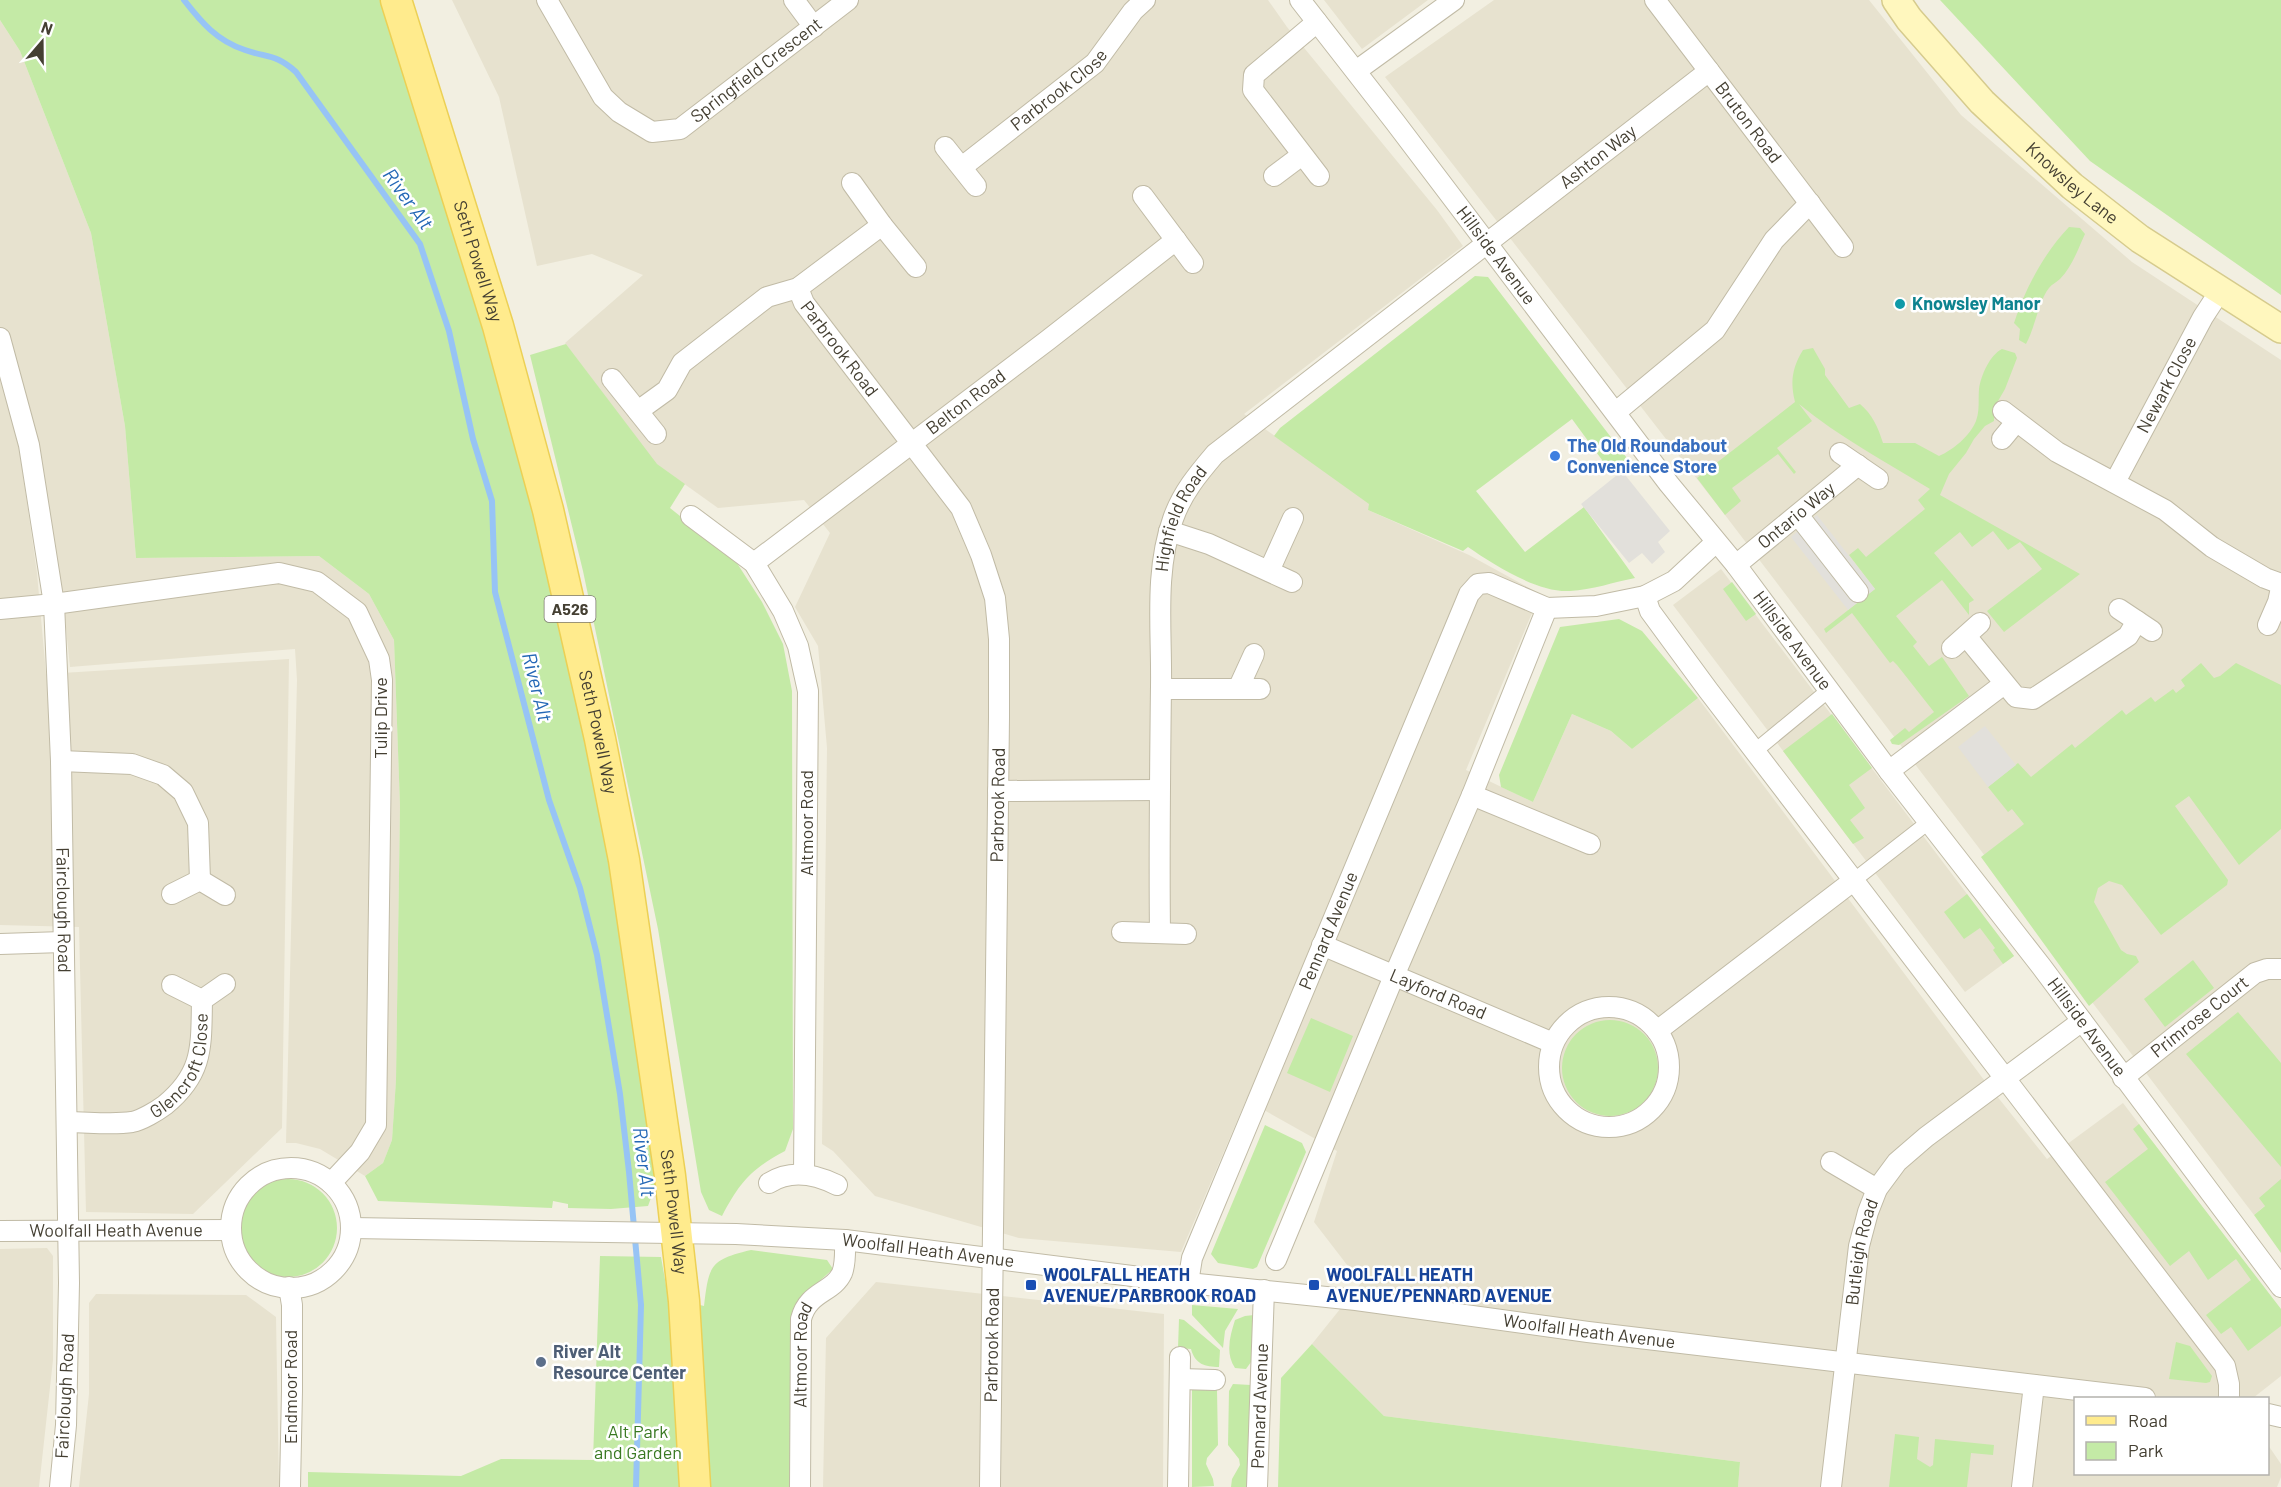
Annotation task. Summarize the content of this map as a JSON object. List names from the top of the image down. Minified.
{"streets":{"main road":["Knowsley Lane","Seth Powell Way","A526"],"street":["Springfield Crescent","Parbrook Close","Bruton Road","Ashton Way","Hillside Avenue","Parbrook Road","Newark Close","Belton Road","Ontario Way","Highfield Road","Tulip Drive","Altmoor Road","Fairclough Road","Pennard Avenue","Layford Road","Primrose Court","Glencroft Close","Woolfall Heath Avenue","Butleigh Road","Endmoor Road"]},"crossings":[["Bruton Road","Ashton Way"],["Ashton Way","Hillside Avenue"],["Ashton Way","Highfield Road"],["Knowsley Lane","Newark Close"],["Hillside Avenue","Ontario Way"],["Hillside Avenue","Highfield Road"],["Hillside Avenue","Primrose Court"],["Hillside Avenue","Butleigh Road"],["Seth Powell Way","Woolfall Heath Avenue"],["Parbrook Road","Belton Road"],["Parbrook Road","Woolfall Heath Avenue"],["Belton Road","Altmoor Road"],["Tulip Drive","Fairclough Road"],["Tulip Drive","Woolfall Heath Avenue"],["Tulip Drive","Endmoor Road"],["Altmoor Road","Woolfall Heath Avenue"],["Fairclough Road","Glencroft Close"],["Fairclough Road","Woolfall Heath Avenue"],["Pennard Avenue","Layford Road"],["Pennard Avenue","Woolfall Heath Avenue"],["Woolfall Heath Avenue","Butleigh Road"],["Woolfall Heath Avenue","Endmoor Road"]],"water":["River Alt"],"parks":["Alt Park and Garden"],"places":{"other":["Knowsley Manor","The Old Roundabout Convenience Store","River Alt Resource Center"],"transit":["WOOLFALL HEATH AVENUE/PARBROOK ROAD","WOOLFALL HEATH AVENUE/PENNARD AVENUE"]},"legend":["Road","Park"],"north":"top"}
